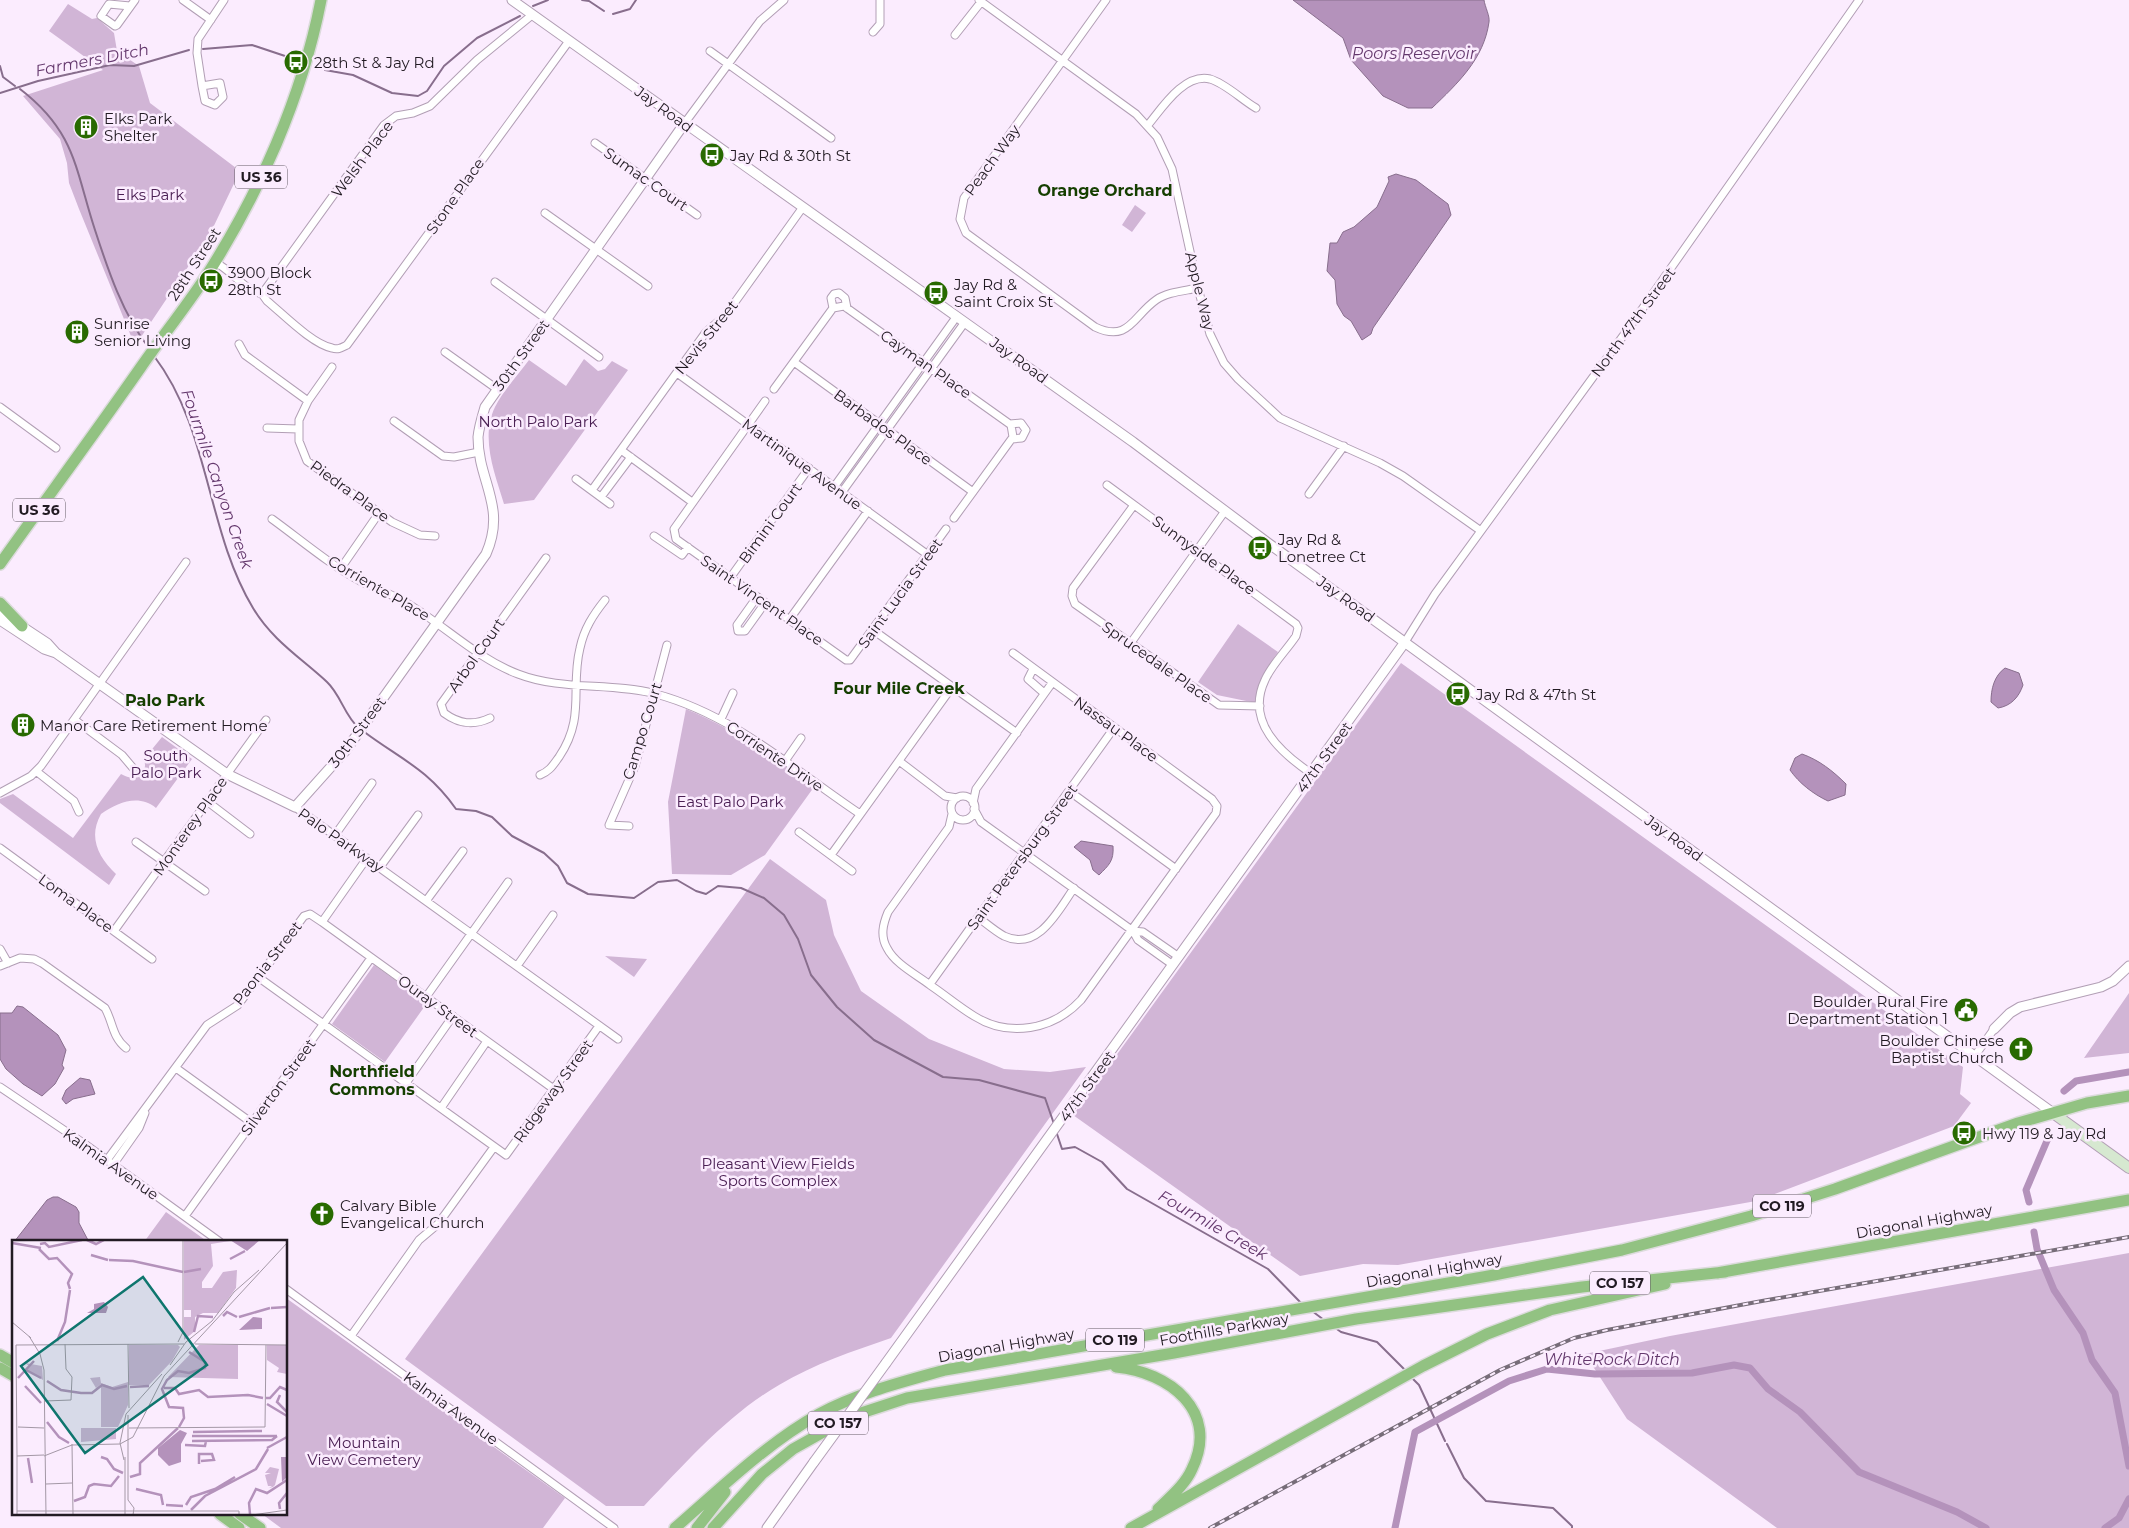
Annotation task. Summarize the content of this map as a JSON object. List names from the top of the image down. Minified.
{"streets":{"highway":["US 36","28th Street","CO 119","Diagonal Highway","CO 157","Foothills Parkway"],"main road":["Jay Road"],"street":["Welsh Place","Peach Way","Sumac Court","Stone Place","Apple Way","North 47th Street","Nevis Street","30th Street","Cayman Place","Barbados Place","Martinique Avenue","Piedra Place","Bimini Court","Sunnyside Place","Corriente Place","Saint Lucia Street","Saint Vincent Place","Arbol Court","Sprucedale Place","Nassau Place","Campo Court","Corriente Drive","47th Street","Monterey Place","Palo Parkway","Saint Petersburg Street","Loma Place","Paonia Street","Ouray Street","Silverton Street","Ridgeway Street","Kalmia Avenue"]},"crossings":[["Jay Road","Welsh Place"],["Jay Road","Stone Place"],["Jay Road","North 47th Street"],["Jay Road","Nevis Street"],["Jay Road","30th Street"],["Jay Road","47th Street"],["Jay Road","Diagonal Highway"],["Welsh Place","Stone Place"],["Peach Way","Apple Way"],["Sumac Court","30th Street"],["Apple Way","North 47th Street"],["North 47th Street","47th Street"],["Nevis Street","Martinique Avenue"],["30th Street","Corriente Place"],["30th Street","Corriente Drive"],["30th Street","Palo Parkway"],["Martinique Avenue","Bimini Court"],["Martinique Avenue","Saint Lucia Street"],["Bimini Court","Saint Vincent Place"],["Sunnyside Place","Sprucedale Place"],["Corriente Place","Corriente Drive"],["Saint Lucia Street","Saint Vincent Place"],["Arbol Court","Corriente Drive"],["Nassau Place","Saint Petersburg Street"],["Campo Court","Corriente Drive"],["Monterey Place","Palo Parkway"],["Monterey Place","Loma Place"],["Palo Parkway","Paonia Street"],["Palo Parkway","Ridgeway Street"],["Paonia Street","Ouray Street"],["Paonia Street","Kalmia Avenue"],["Ouray Street","Silverton Street"],["Ouray Street","Ridgeway Street"],["Silverton Street","Kalmia Avenue"],["CO 119","Diagonal Highway"],["Diagonal Highway","Foothills Parkway"]],"districts":["Orange Orchard","Four Mile Creek","Palo Park","Northfield Commons"],"water":["Poors Reservoir","Farmers Ditch","Fourmile Canyon Creek","Fourmile Creek","WhiteRock Ditch"],"parks":["Elks Park","North Palo Park","South Palo Park","East Palo Park","Pleasant View Fields Sports Complex","Mountain View Cemetery"],"places":{"bus stop":["28th St & Jay Rd","Jay Rd & 30th St","3900 Block 28th St","Jay Rd & Saint Croix St","Jay Rd & Lonetree Ct","Jay Rd & 47th St","Hwy 119 & Jay Rd"],"building":["Elks Park Shelter","Sunrise Senior Living","Manor Care Retirement Home"],"public building":["Boulder Rural Fire Department Station 1"],"church":["Boulder Chinese Baptist Church","Calvary Bible Evangelical Church"]}}
